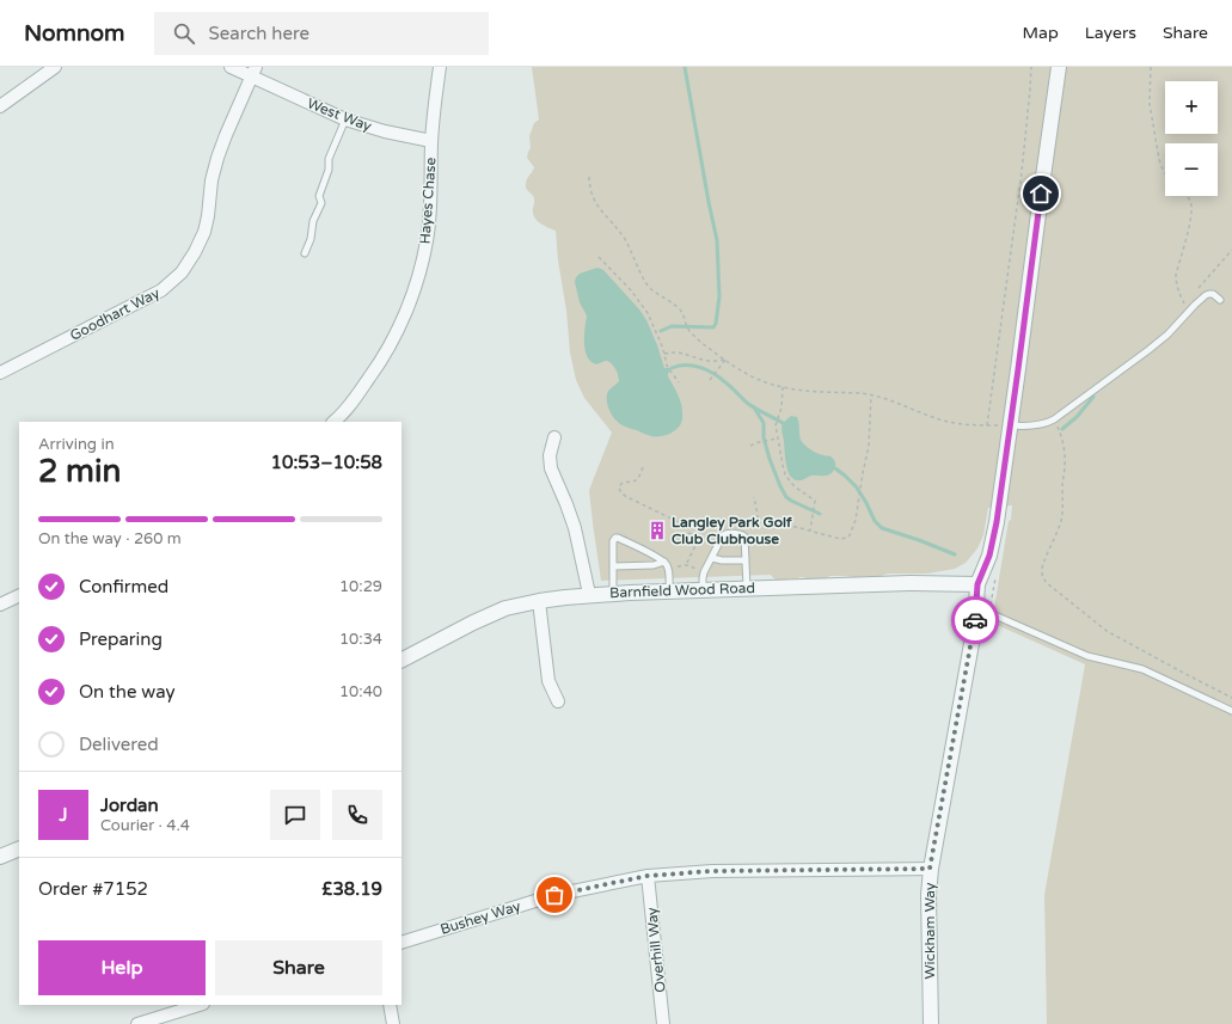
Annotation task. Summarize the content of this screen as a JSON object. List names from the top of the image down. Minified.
{"streets":{"street":["West Way","Hayes Chase","Goodhart Way","Barnfield Wood Road","Bushey Way","Wickham Way","Overhill Way"]},"crossings":[["West Way","Hayes Chase"],["West Way","Goodhart Way"],["Barnfield Wood Road","Wickham Way"],["Bushey Way","Wickham Way"],["Bushey Way","Overhill Way"]],"places":{"building":["Langley Park Golf Club Clubhouse"]},"page":{"header":"Nomnom","search":"Search here","nav":["Map","Layers","Share"],"map_buttons":["+","−"],"heading":["2 min","Arriving in","10:53–10:58"],"panel":["Jordan","Courier · 4.4","Order #7152","£38.19"],"bar":"On the way · 260 m","list":[["Confirmed","10:29"],["Preparing","10:34"],["On the way","10:40"],"Delivered"],"round":"J","buttons":["Help","Share"]}}
